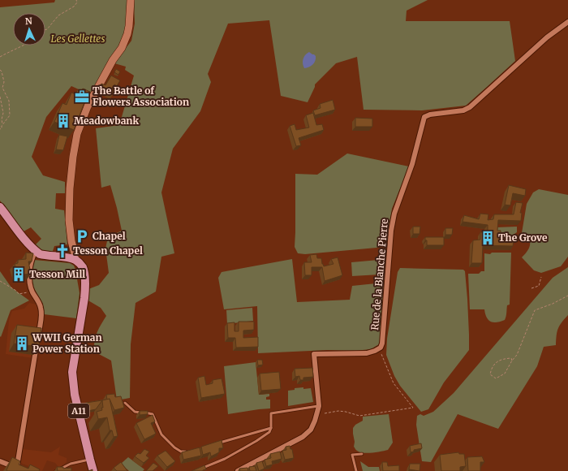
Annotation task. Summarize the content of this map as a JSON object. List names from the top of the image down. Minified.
{"streets":{"main road":["A11"],"street":["Rue de la Blanche Pierre"]},"parks":["Les Gellettes"],"places":{"office":["The Battle of Flowers Association"],"building":["Meadowbank","The Grove","Tesson Mill","WWII German Power Station"],"parking":["Chapel"],"church":["Tesson Chapel"]},"north":"top"}
